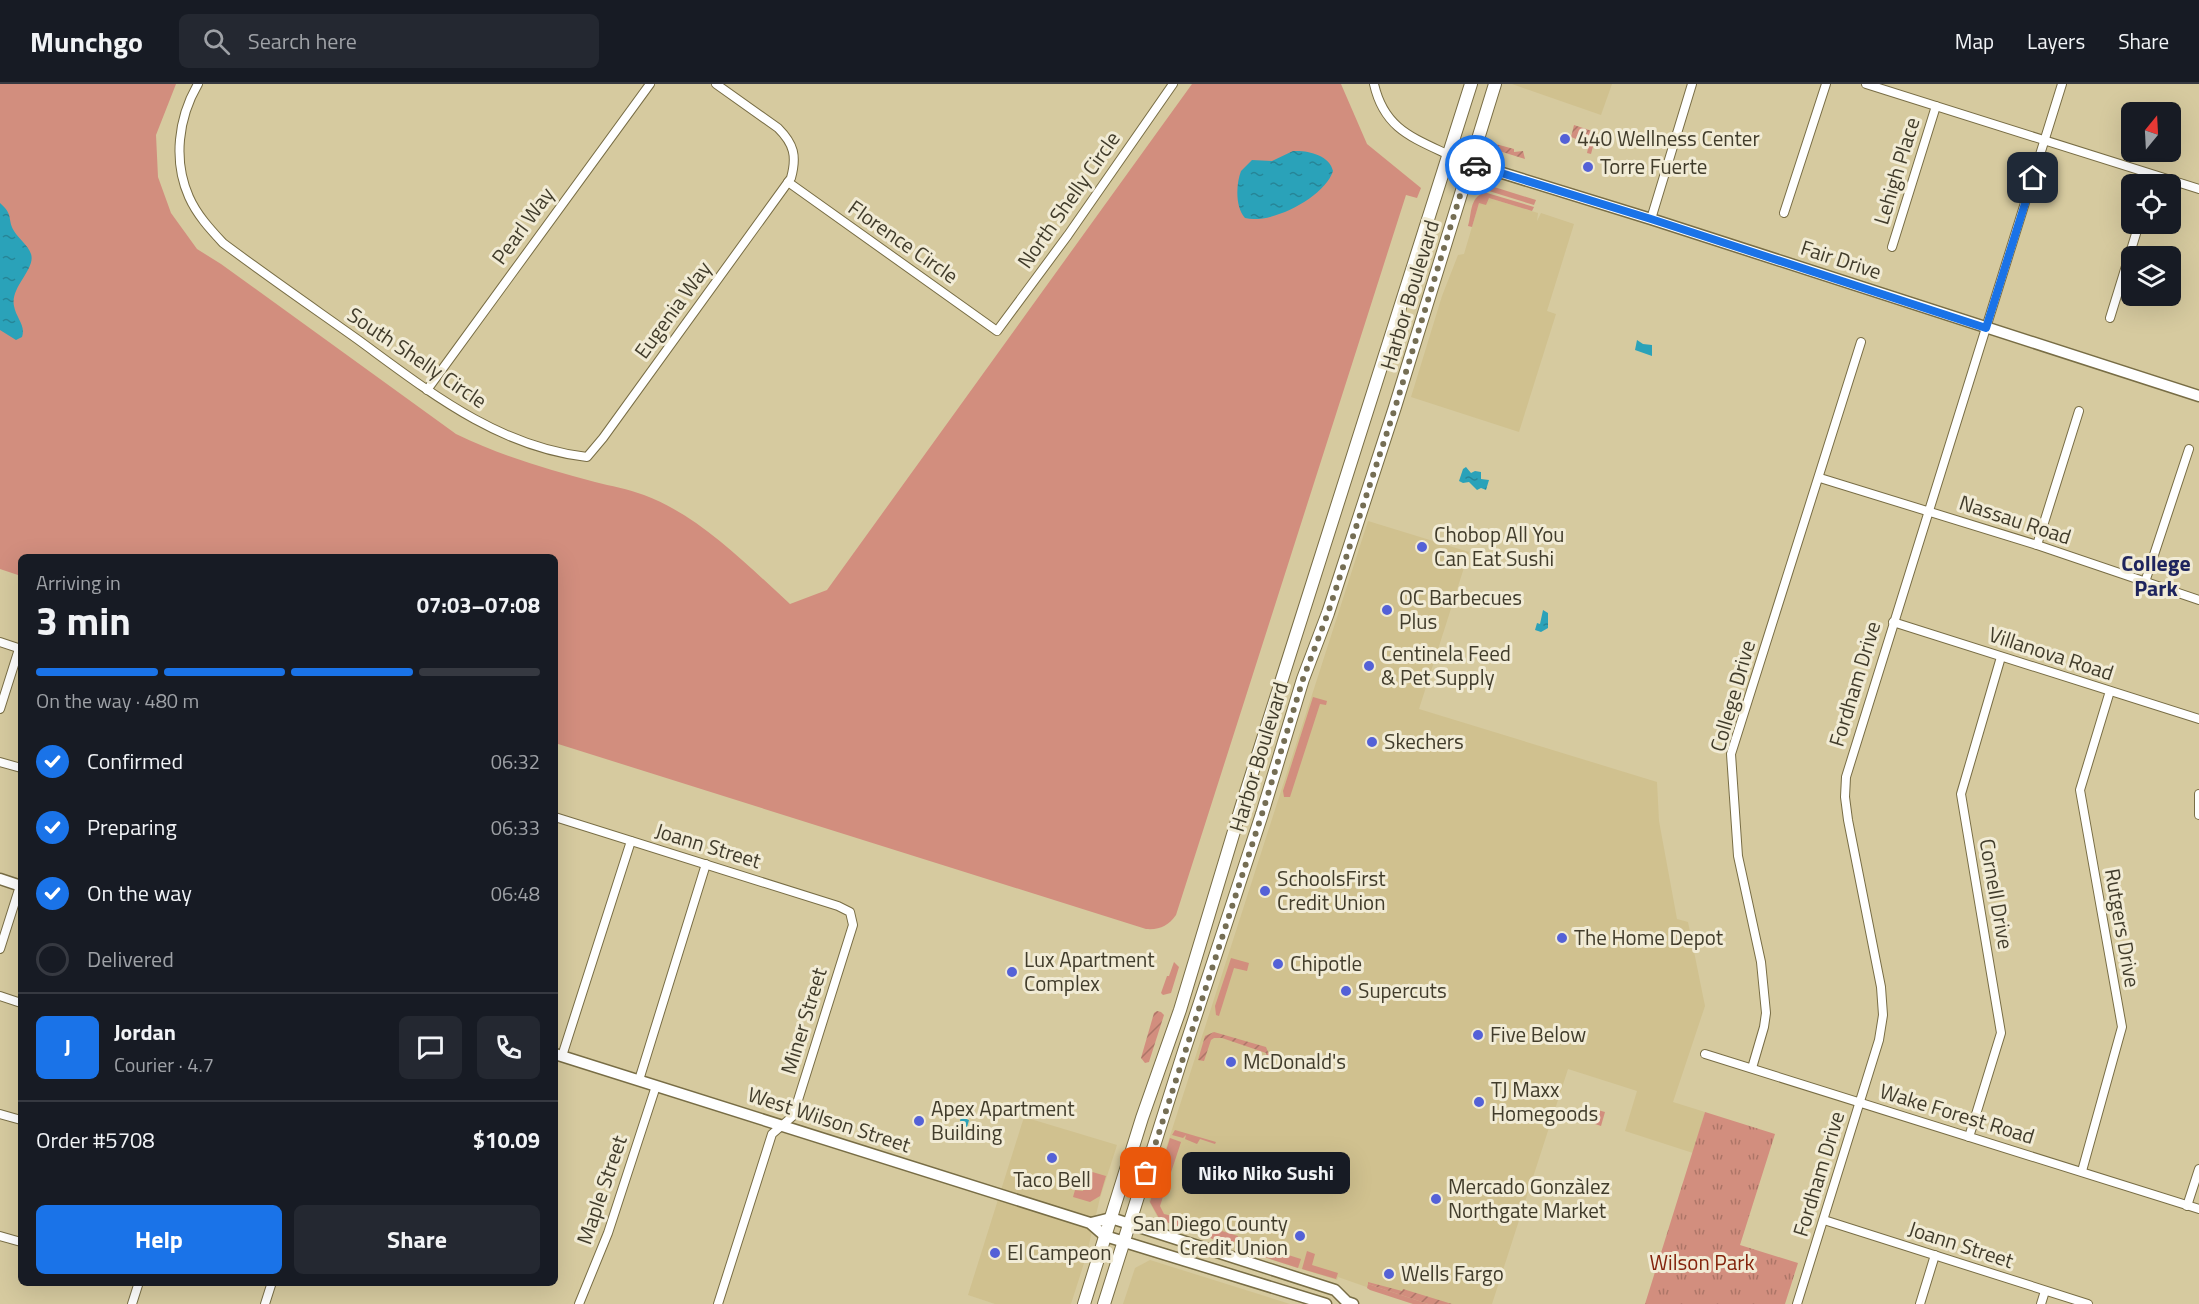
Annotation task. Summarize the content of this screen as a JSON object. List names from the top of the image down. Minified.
{"streets":{"main road":["Harbor Boulevard"],"street":["Lehigh Place","North Shelly Circle","Pearl Way","Florence Circle","Fair Drive","Eugenia Way","South Shelly Circle","Nassau Road","Villanova Road","Fordham Drive","College Drive","Joann Street","Cornell Drive","Rutgers Drive","Miner Street","Wake Forest Road","West Wilson Street","Maple Street"]},"crossings":[["North Shelly Circle","Florence Circle"],["Pearl Way","South Shelly Circle"],["Florence Circle","Eugenia Way"],["Fair Drive","Harbor Boulevard"],["Fair Drive","Fordham Drive"],["Harbor Boulevard","West Wilson Street"],["Eugenia Way","South Shelly Circle"],["Nassau Road","Fordham Drive"],["Nassau Road","College Drive"],["Villanova Road","Fordham Drive"],["Villanova Road","Cornell Drive"],["Villanova Road","Rutgers Drive"],["Fordham Drive","Joann Street"],["Fordham Drive","Wake Forest Road"],["College Drive","Wake Forest Road"],["Joann Street","Miner Street"],["Cornell Drive","Wake Forest Road"],["Rutgers Drive","Wake Forest Road"],["Miner Street","West Wilson Street"],["West Wilson Street","Maple Street"]],"districts":["College Park"],"parks":["Wilson Park"],"places":["440 Wellness Center","Torre Fuerte","Chobop All You Can Eat Sushi","OC Barbecues Plus","Centinela Feed & Pet Supply","Skechers","SchoolsFirst Credit Union","The Home Depot","Chipotle","Lux Apartment Complex","Supercuts","Five Below","McDonald's","TJ Maxx Homegoods","Apex Apartment Building","Taco Bell","Niko Niko Sushi","Mercado Gonzàlez Northgate Market","San Diego County Credit Union","El Campeon","Wells Fargo"],"north":"top","page":{"header":"Munchgo","search":"Search here","nav":["Map","Layers","Share"],"heading":["3 min","Arriving in","07:03–07:08"],"panel":["Jordan","Courier · 4.7","Order #5708","$10.09"],"bar":"On the way · 480 m","list":[["Confirmed","06:32"],["Preparing","06:33"],["On the way","06:48"],"Delivered"],"round":"J","bubble":"Niko Niko Sushi","buttons":["Help","Share"]}}
